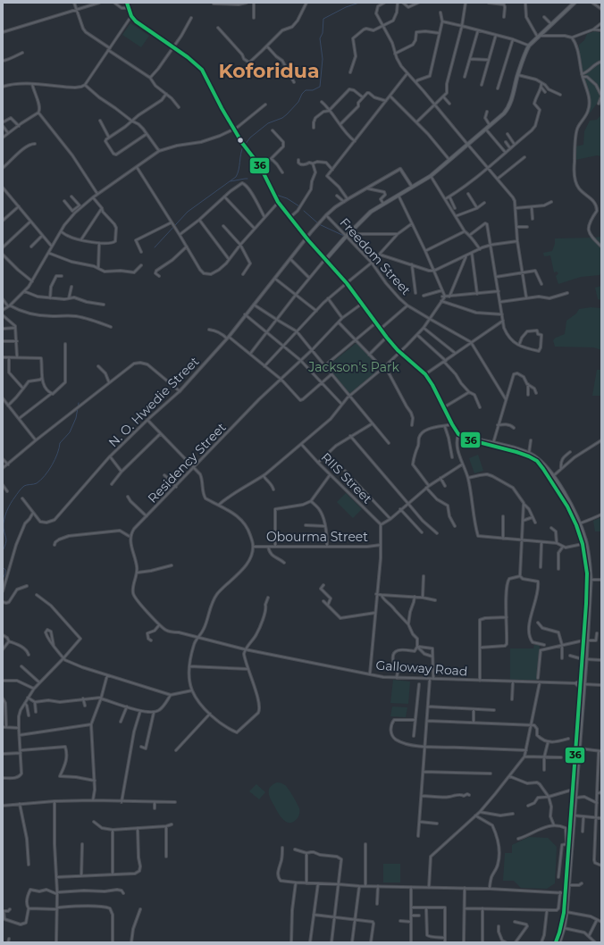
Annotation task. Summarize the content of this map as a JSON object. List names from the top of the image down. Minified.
{"streets":{"street":["Freedom Street","N. O. Hwedie Street","Residency Street","RIIS Street","Obourma Street","Galloway Road"]},"crossings":[["Freedom Street","N. O. Hwedie Street"],["Residency Street","Galloway Road"]],"districts":["Koforidua"],"parks":["Jackson's Park"],"lines":["transit line 36"]}
